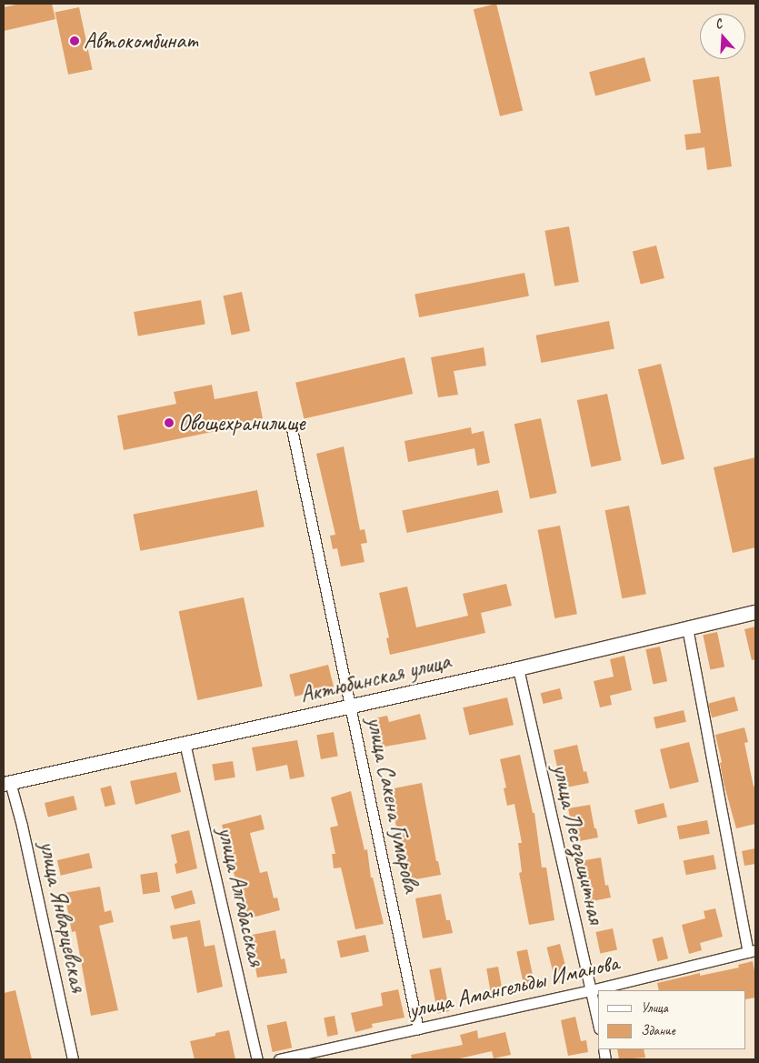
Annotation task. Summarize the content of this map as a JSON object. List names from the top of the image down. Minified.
{"streets":{"street":["Актюбинская улица","улица Сакена Гумарова","улица Лесозащитная","улица Алгабасская","улица Январцевская","улица Амангельды Иманова"]},"crossings":[["Актюбинская улица","улица Сакена Гумарова"],["Актюбинская улица","улица Лесозащитная"],["Актюбинская улица","улица Алгабасская"],["Актюбинская улица","улица Январцевская"],["улица Сакена Гумарова","улица Амангельды Иманова"],["улица Лесозащитная","улица Амангельды Иманова"]],"places":["Автокомбинат","Овощехранилище"],"legend":["Улица","Здание"],"north":"top"}
